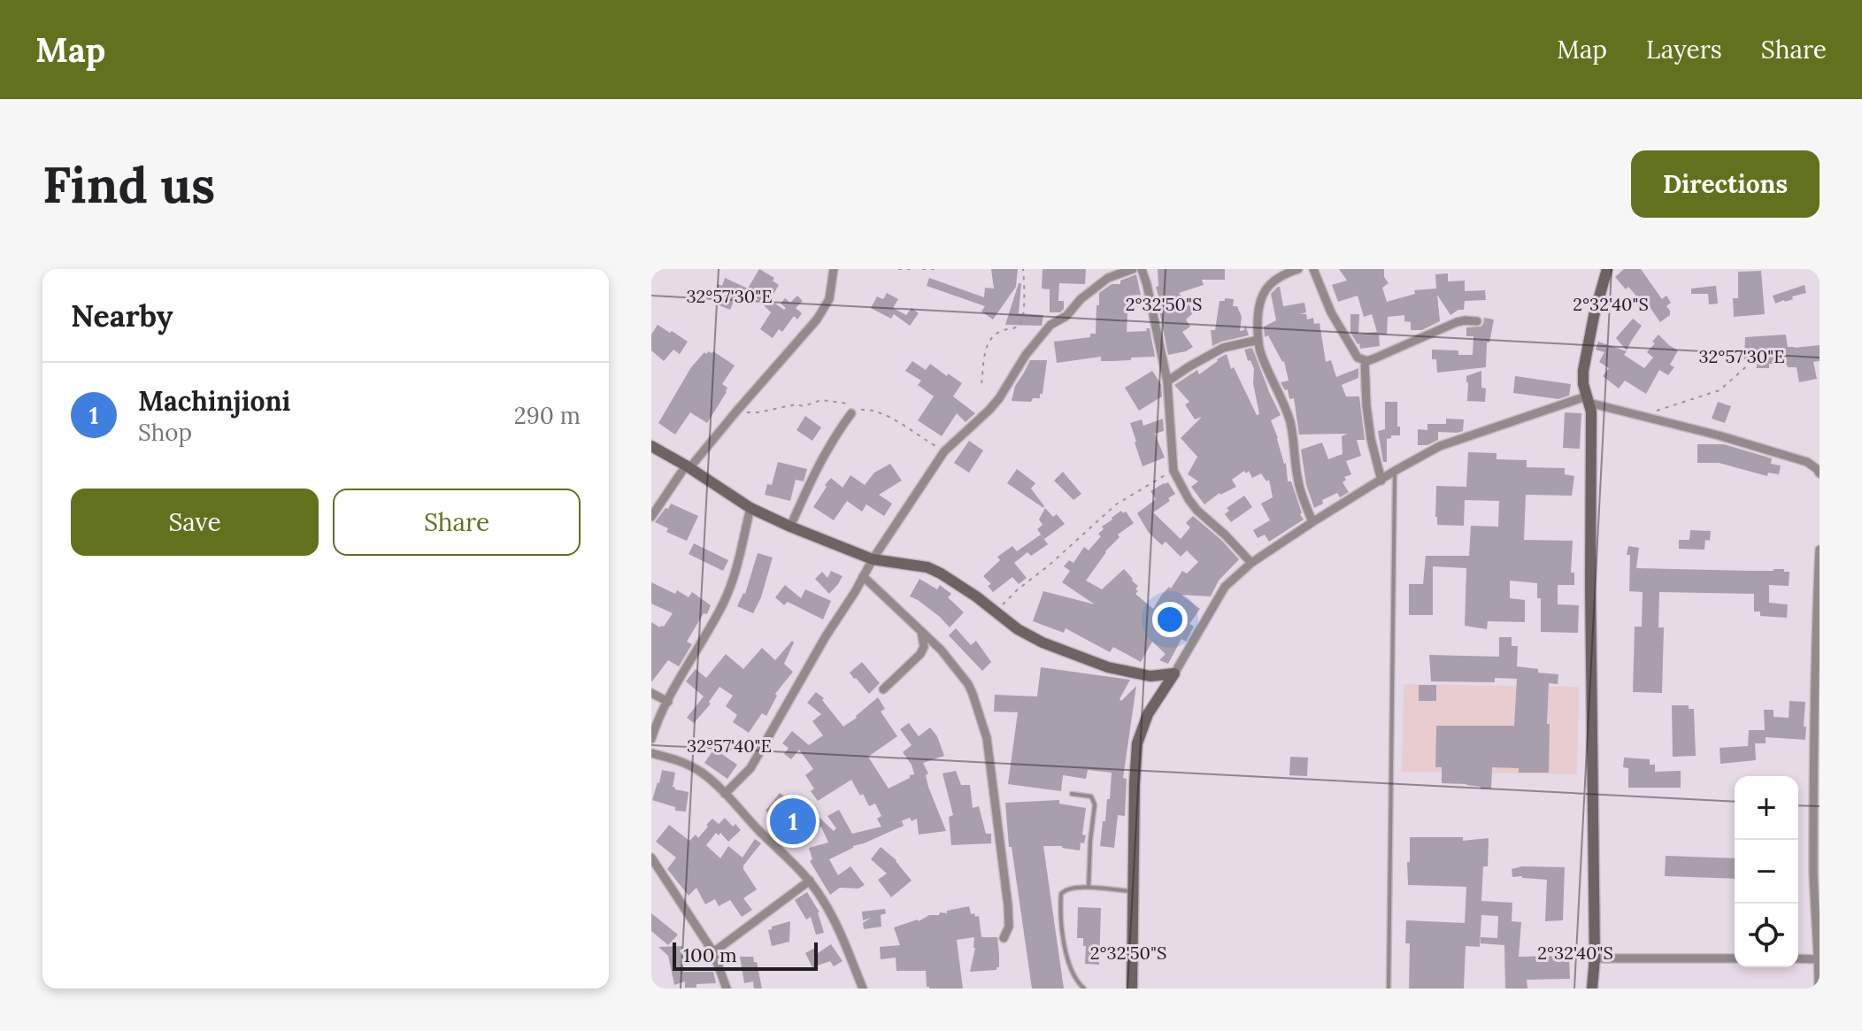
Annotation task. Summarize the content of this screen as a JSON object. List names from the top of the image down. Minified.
{"scale_bar":"100 m","page":{"header":"Map","nav":["Map","Layers","Share"],"buttons":["Directions",["Save","Share"]],"title":"Find us","heading":"Nearby","list":[{"mark":"1","name":"Machinjioni","note":"Shop","value":"290 m"}],"map_buttons":["+","−"],"pins":"1","scale":"100 m"},"coordinates":["32°57'30\"E","2°32'50\"S","2°32'40\"S","32°57'40\"E"]}
